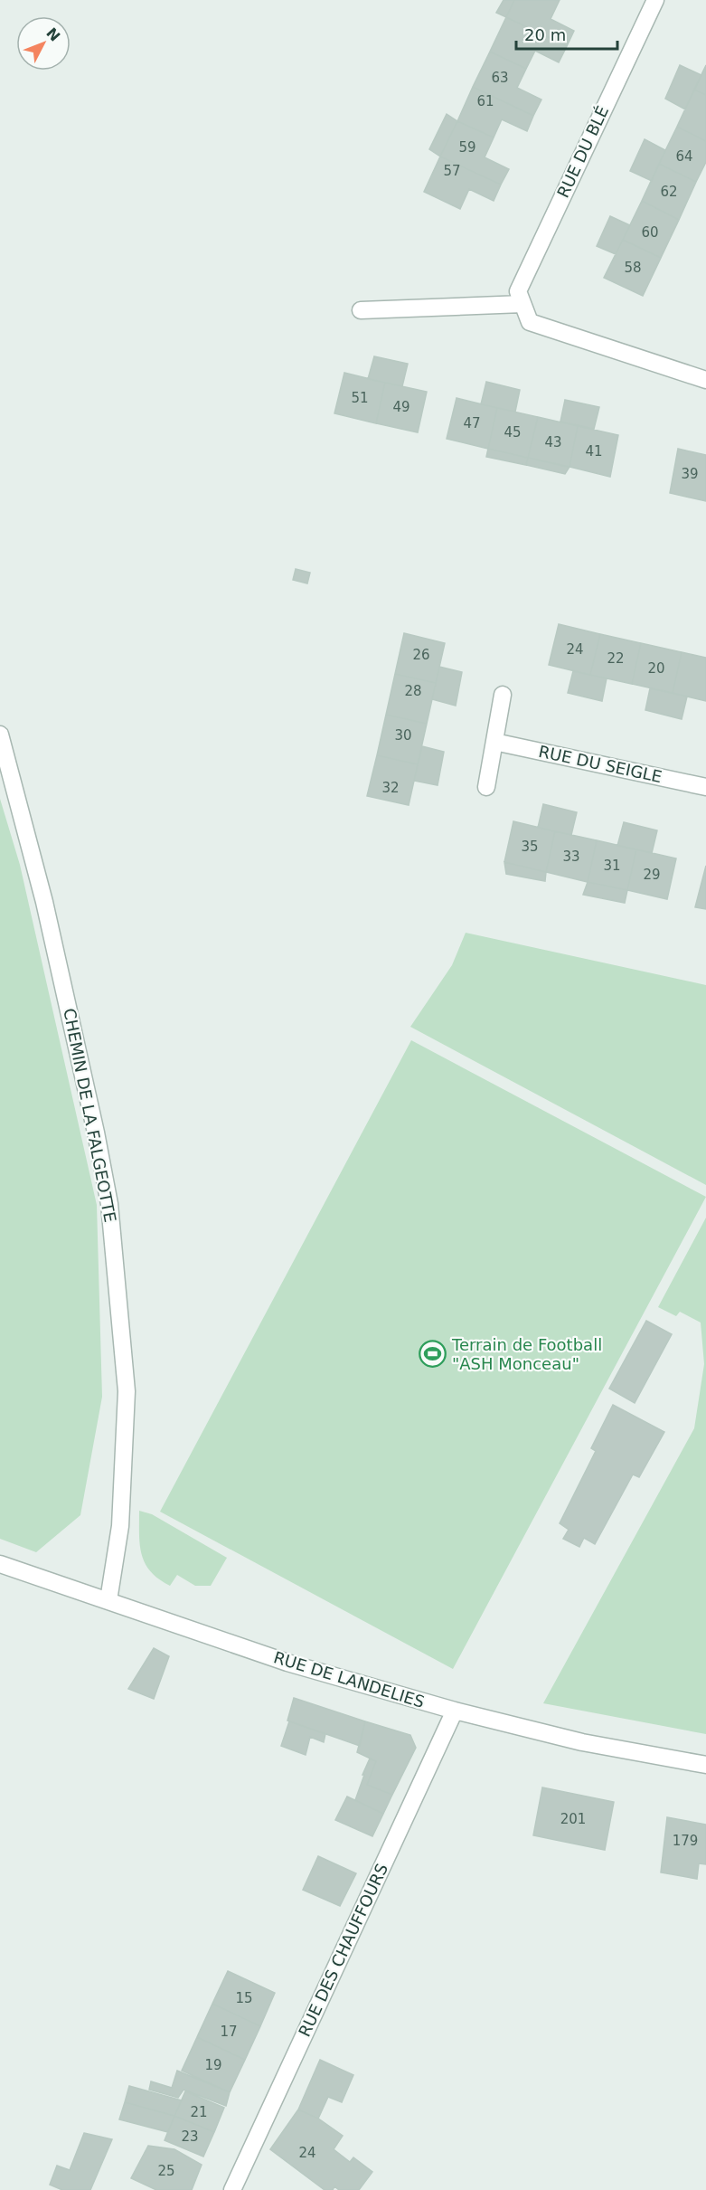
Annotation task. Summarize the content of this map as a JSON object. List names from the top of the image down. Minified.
{"streets":{"street":["RUE DU BLÉ","RUE DU SEIGLE","CHEMIN DE LA FALGEOTTE","RUE DE LANDELIES","RUE DES CHAUFFOURS"]},"crossings":[["CHEMIN DE LA FALGEOTTE","RUE DE LANDELIES"],["RUE DE LANDELIES","RUE DES CHAUFFOURS"]],"places":{"sports":["Terrain de Football \"ASH Monceau\""]},"house_numbers":["63","61","59","64","57","62","60","58","51","49","47","45","43","41","39","24","26","22","20","28","30","32","35","33","31","29","201","179","15","17","19","21","23","24","25"],"scale_bar":"20 m","north":"top right"}
